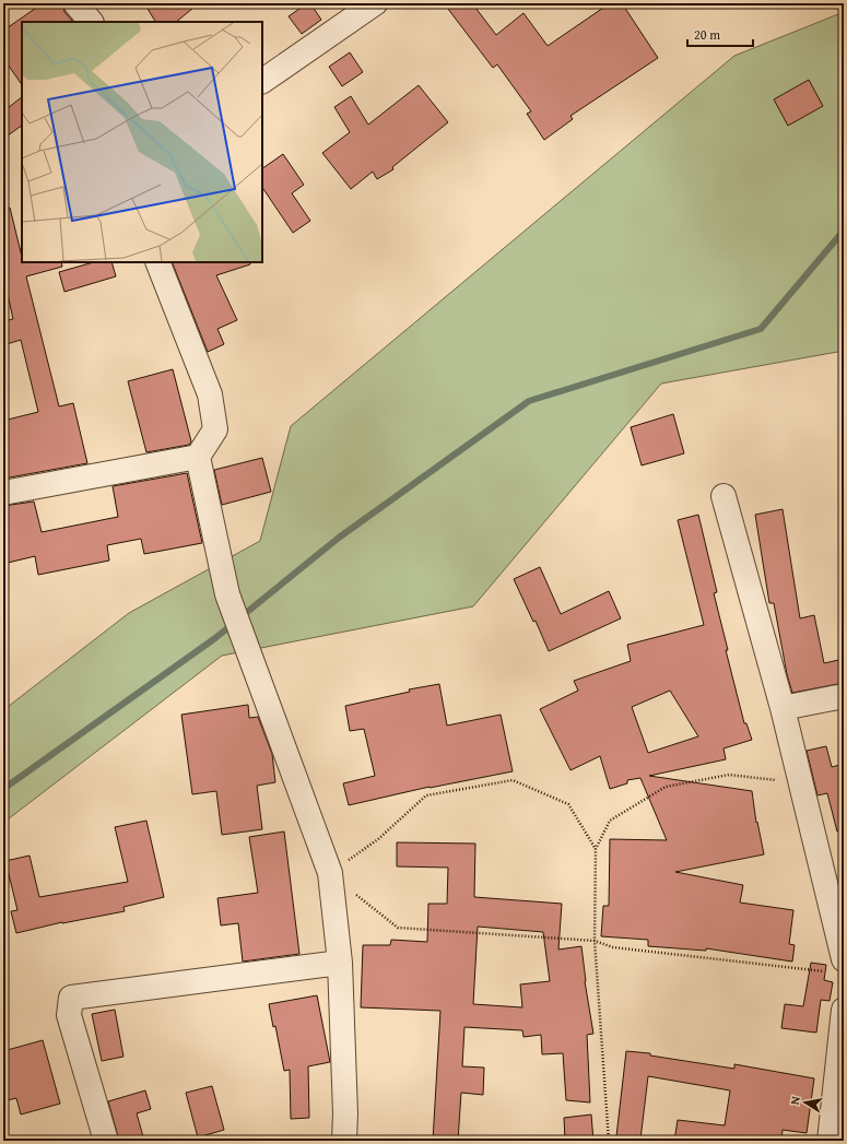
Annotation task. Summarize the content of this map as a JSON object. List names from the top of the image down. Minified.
{"scale_bar":"20 m","north":"left"}
